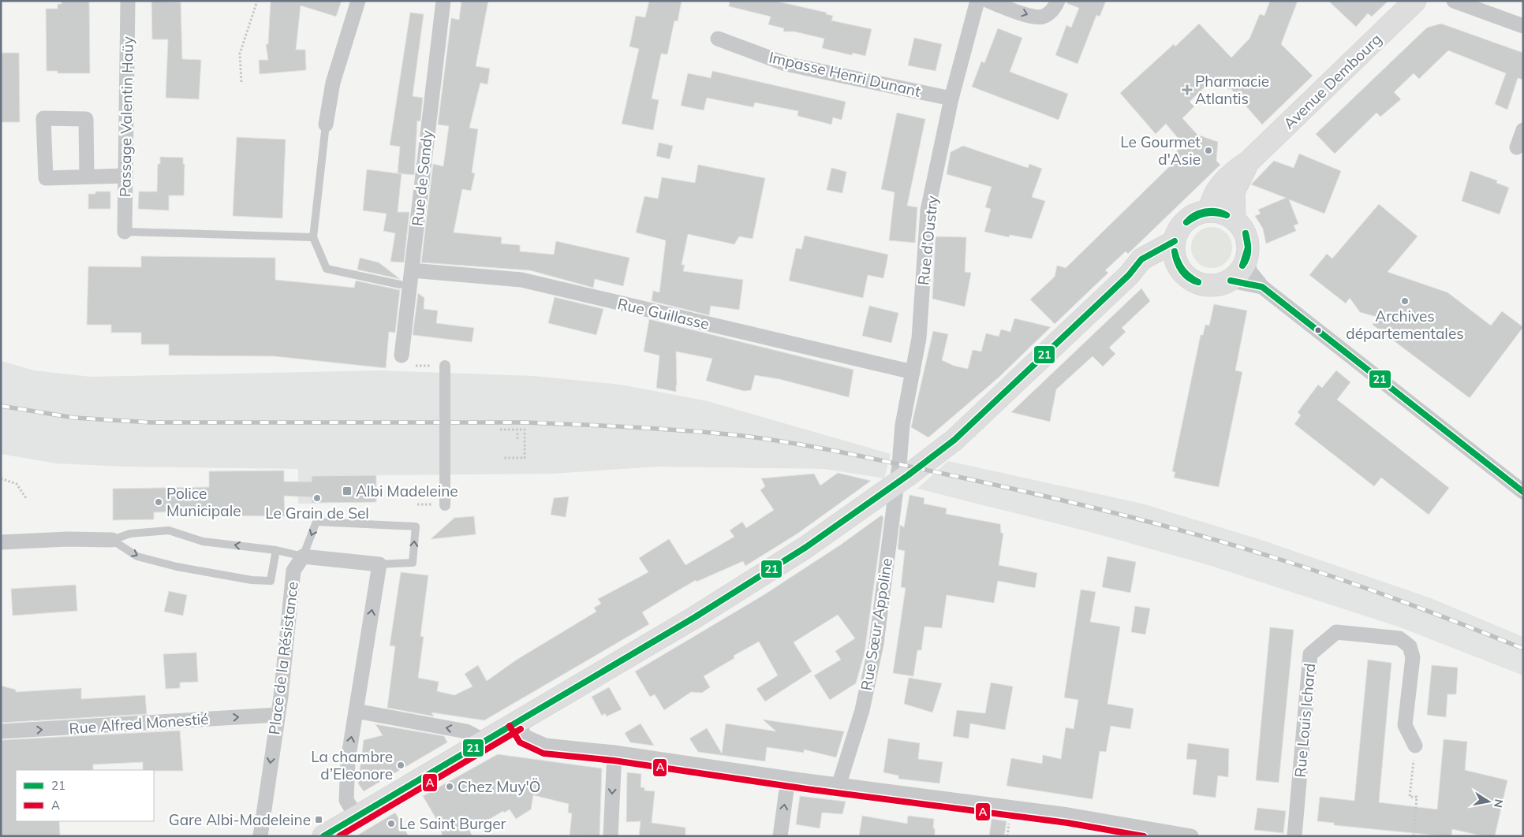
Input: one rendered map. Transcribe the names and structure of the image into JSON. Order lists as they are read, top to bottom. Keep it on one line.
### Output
{"streets":{"main road":["Avenue Dembourg"],"street":["Impasse Henri Dunant","Passage Valentin Haüy","Rue de Sandy","Rue d'Oustry","Rue Guillasse","Rue Sœur Appoline","Place de la Résistance","Rue Louis Ichard","Rue Alfred Monestié"]},"crossings":[["Impasse Henri Dunant","Rue d'Oustry"],["Rue de Sandy","Rue Guillasse"],["Rue d'Oustry","Rue Guillasse"],["Rue d'Oustry","Rue Sœur Appoline"],["Place de la Résistance","Rue Alfred Monestié"]],"one_way":["Rue Alfred Monestié"],"places":{"health":["Pharmacie Atlantis"],"other":["Le Gourmet d'Asie","Archives départementales","Le Grain de Sel","Police Municipale","La chambre d’Eleonore","Chez Muy'Ö","Le Saint Burger"],"transit":["Albi Madeleine","Gare Albi-Madeleine"]},"lines":["transit line 21","transit line A"],"legend":["21","A"],"north":"right"}
